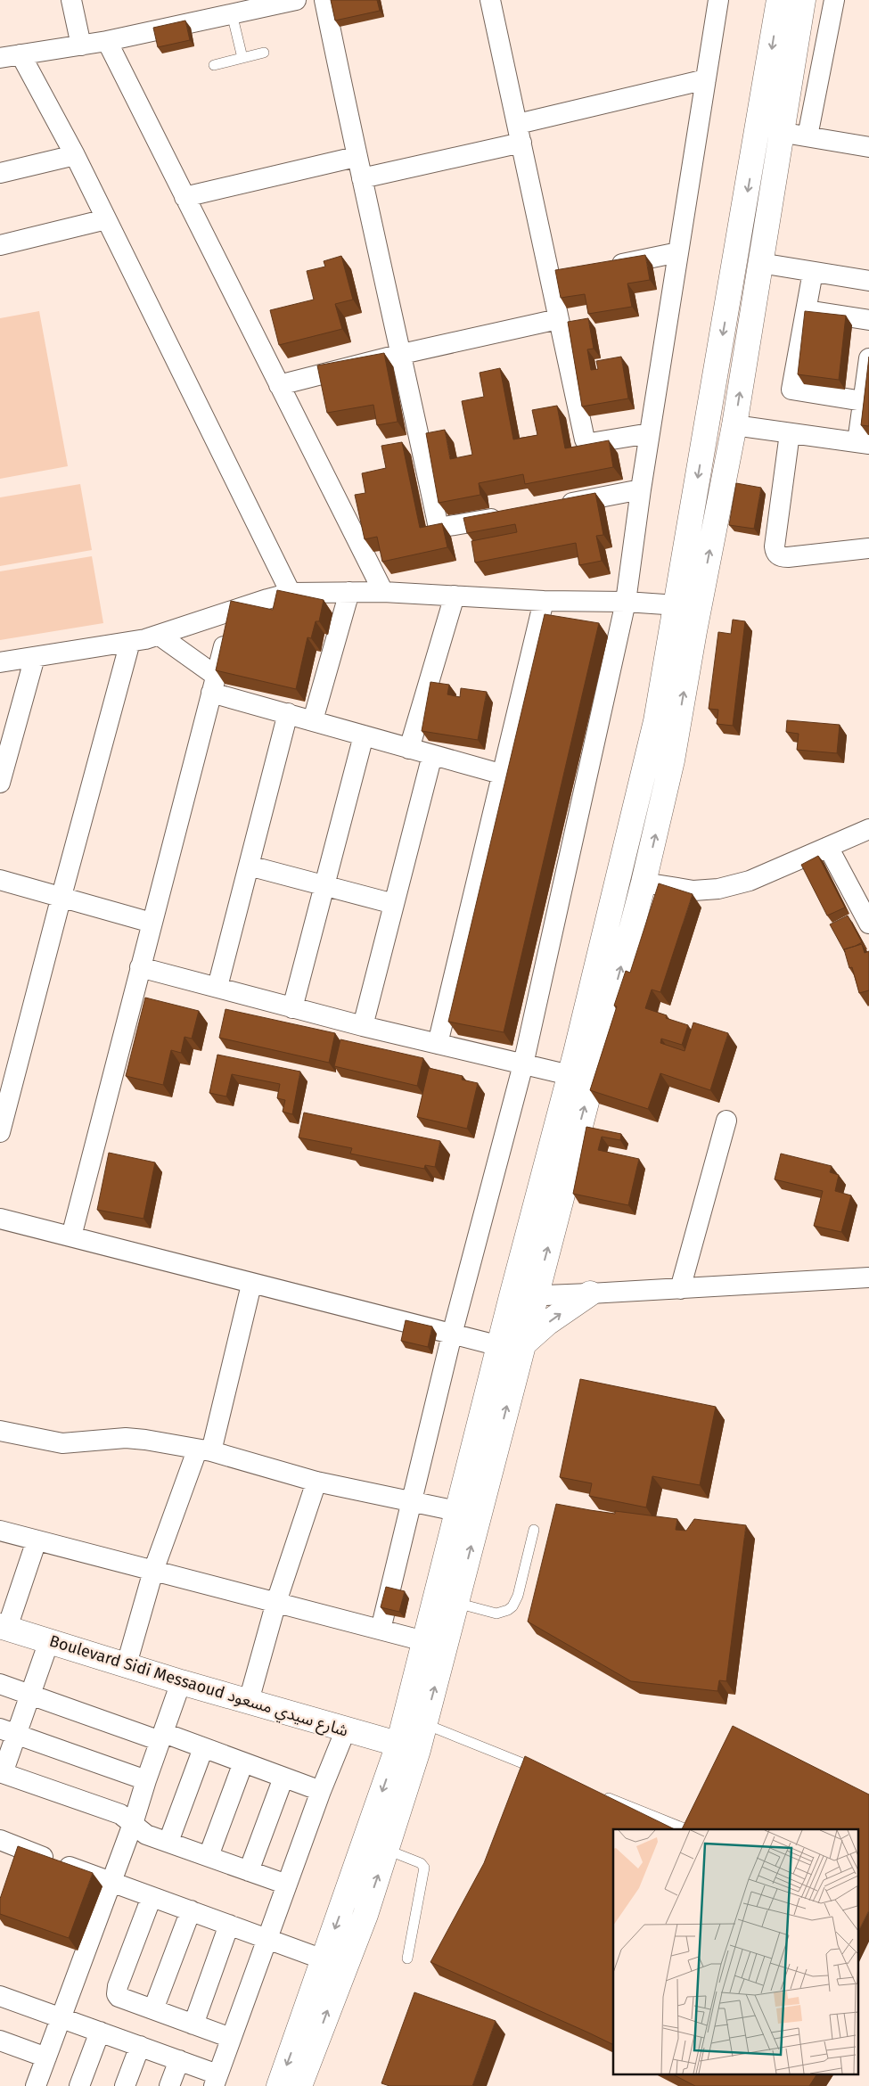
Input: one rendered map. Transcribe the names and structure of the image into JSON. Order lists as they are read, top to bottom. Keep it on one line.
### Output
{"streets":{"street":["Boulevard Sidi Messaoud شارع سيدي مسعود"]}}
